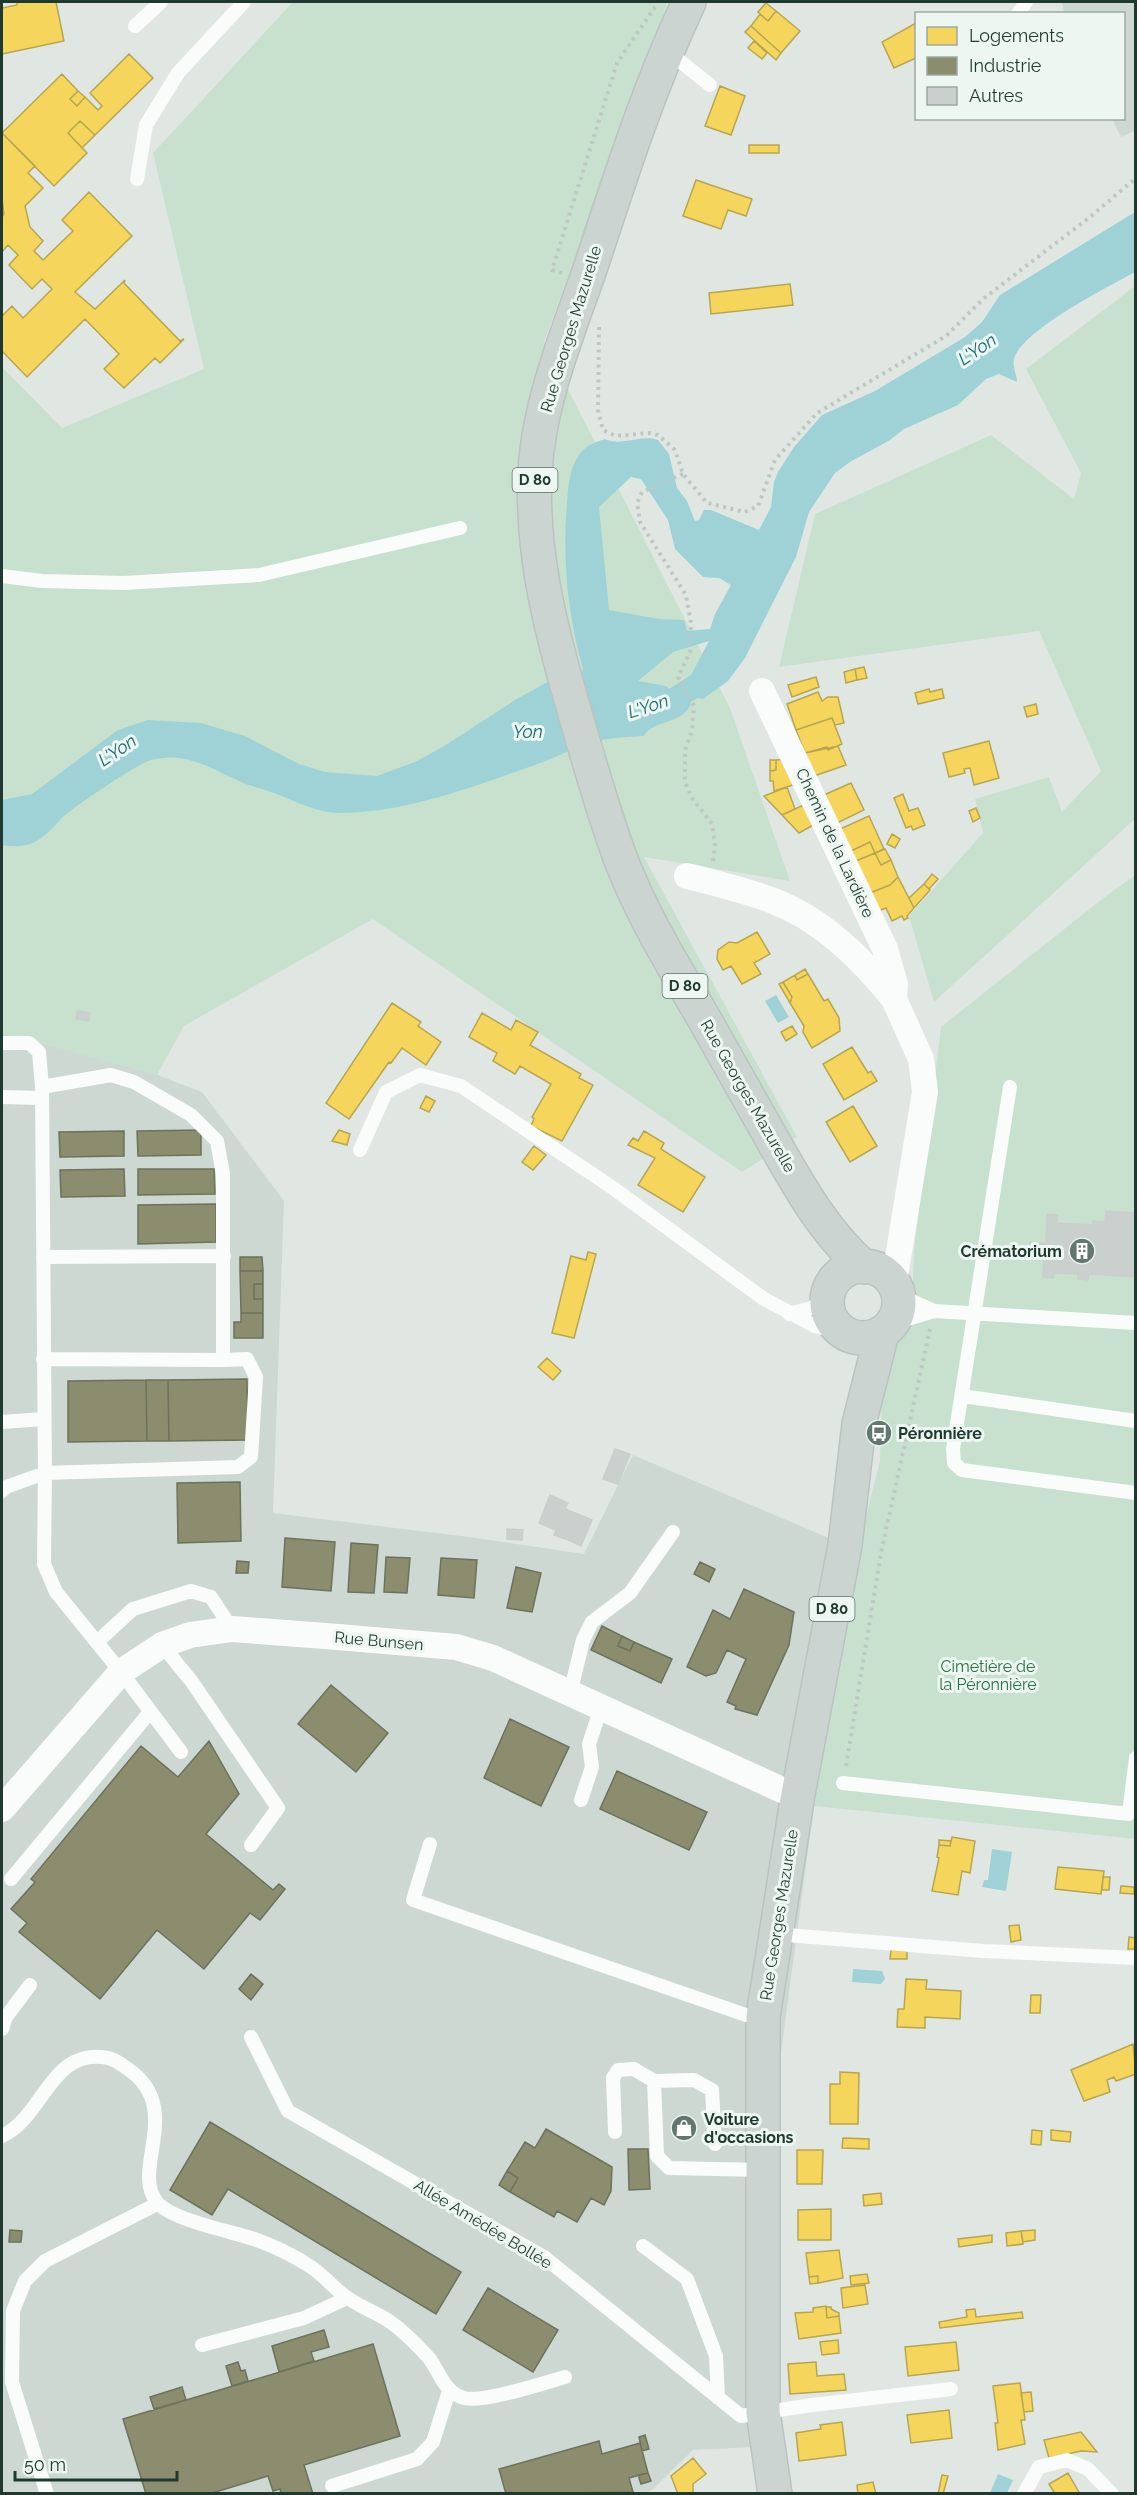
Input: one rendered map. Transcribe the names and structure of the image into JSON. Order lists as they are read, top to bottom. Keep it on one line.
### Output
{"streets":{"main road":["Rue Georges Mazurelle","D 80"],"street":["Chemin de la Lardière","Rue Bunsen"],"lane":["Allée Amédée Bollée"]},"crossings":[["Rue Georges Mazurelle","D 80"],["Rue Georges Mazurelle","Rue Bunsen"],["Rue Georges Mazurelle","Allée Amédée Bollée"],["D 80","Chemin de la Lardière"],["D 80","Allée Amédée Bollée"]],"water":["L'Yon","Yon"],"parks":["Cimetière de la Péronnière"],"places":{"building":["Crématorium"],"bus stop":["Péronnière"],"shop":["Voiture d'occasions"]},"legend":["Logements","Industrie","Autres"],"scale_bar":"50 m"}
